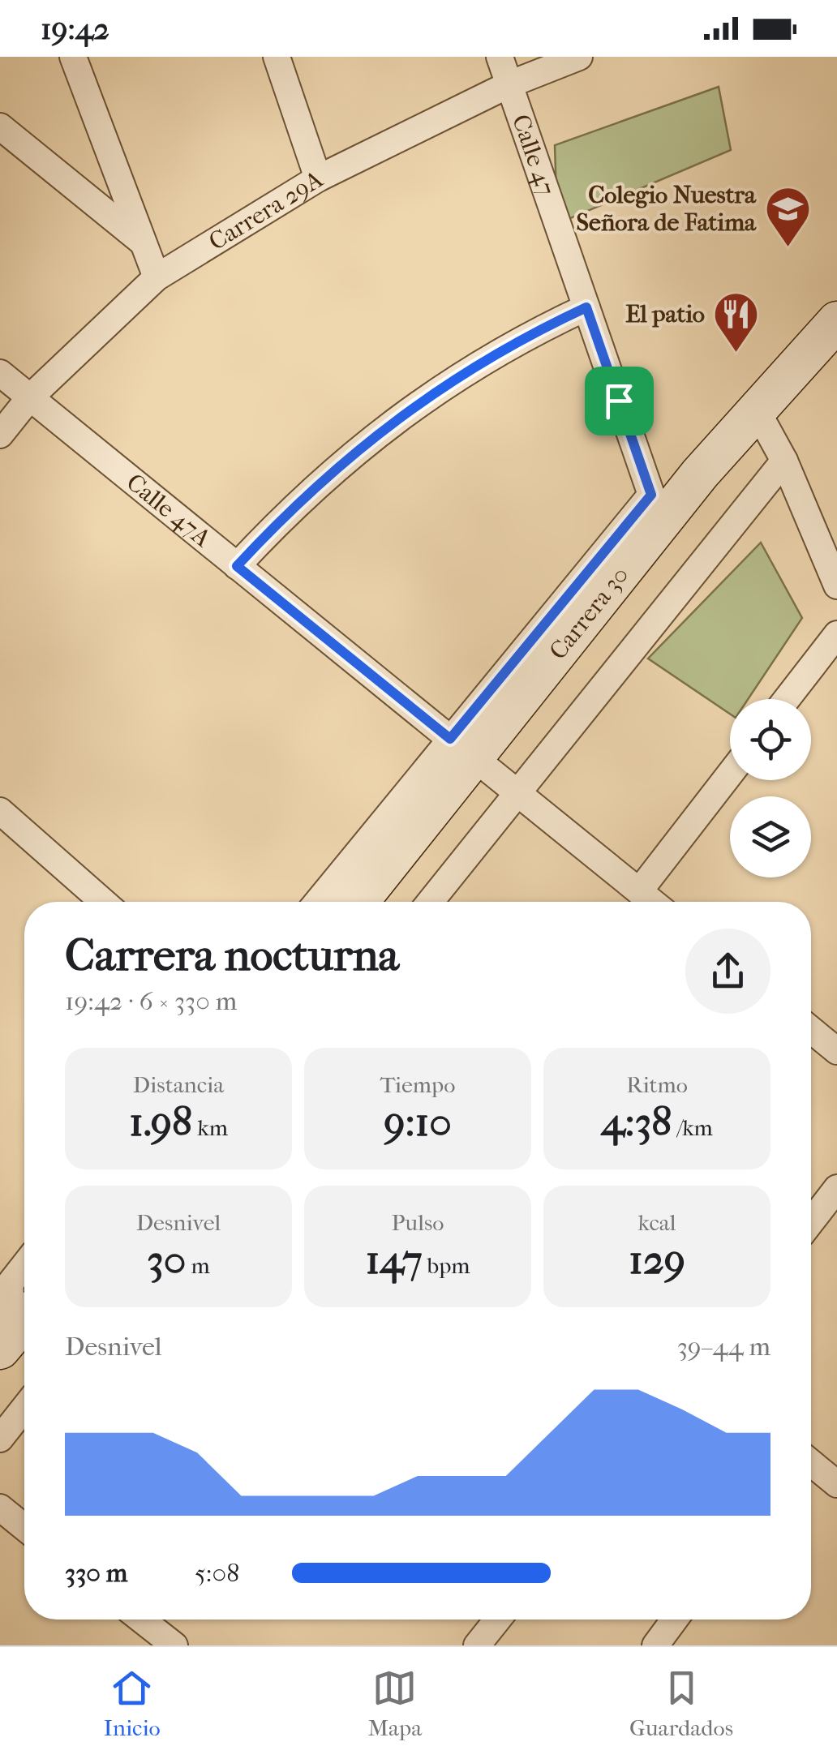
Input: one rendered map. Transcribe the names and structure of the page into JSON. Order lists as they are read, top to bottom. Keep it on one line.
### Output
{"streets":{"street":["Calle 47","Carrera 29A","Calle 47A","Carrera 30"]},"crossings":[["Calle 47","Carrera 29A"],["Calle 47","Carrera 30"],["Carrera 29A","Calle 47A"],["Calle 47A","Carrera 30"]],"places":{"school or university":["Colegio Nuestra Señora de Fatima"],"restaurant":["El patio"]},"page":{"status":"19:42","heading":["Carrera nocturna","19:42 · 6 × 330 m"],"stats":[["Distancia","1.98 km"],["Tiempo","9:10"],["Ritmo","4:38 /km"],["Desnivel","30 m"],["Pulso","147 bpm"],["kcal","129"]],"chart":["Desnivel","39–44 m"],"list":[{"name":"330 m","note":"5:08"}],"tabs":["Inicio","Mapa","Guardados"]}}
